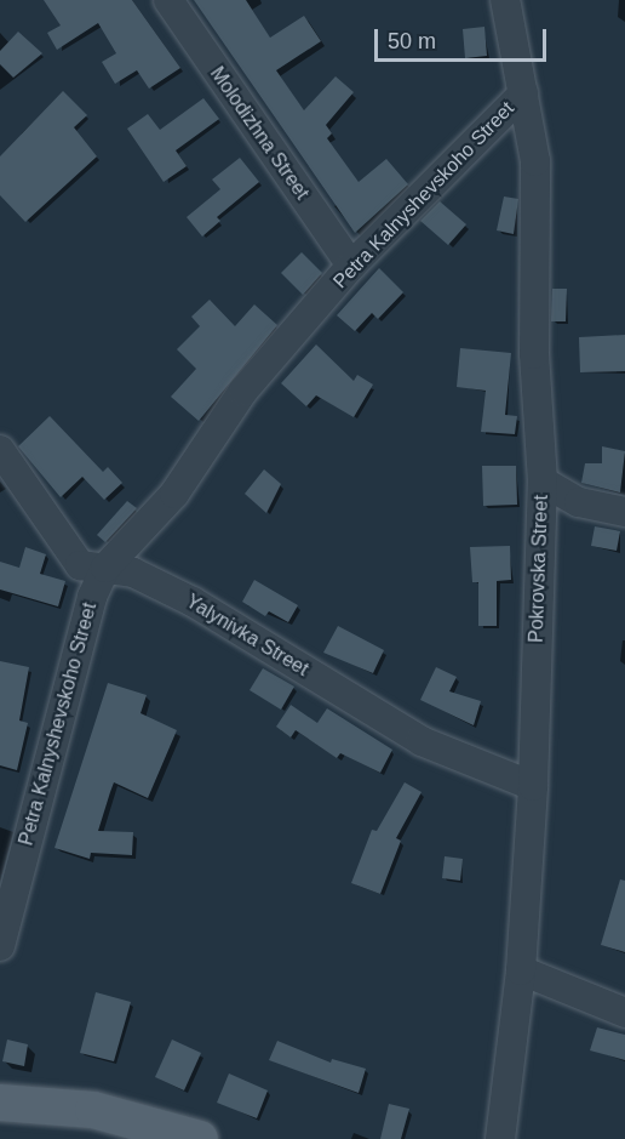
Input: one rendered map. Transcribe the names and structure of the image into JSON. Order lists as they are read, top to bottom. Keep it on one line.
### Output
{"streets":{"street":["Molodizhna Street","Petra Kalnyshevskoho Street","Pokrovska Street","Yalynivka Street"]},"crossings":[["Molodizhna Street","Petra Kalnyshevskoho Street"],["Petra Kalnyshevskoho Street","Pokrovska Street"],["Petra Kalnyshevskoho Street","Yalynivka Street"],["Pokrovska Street","Yalynivka Street"]],"scale_bar":"50 m"}
